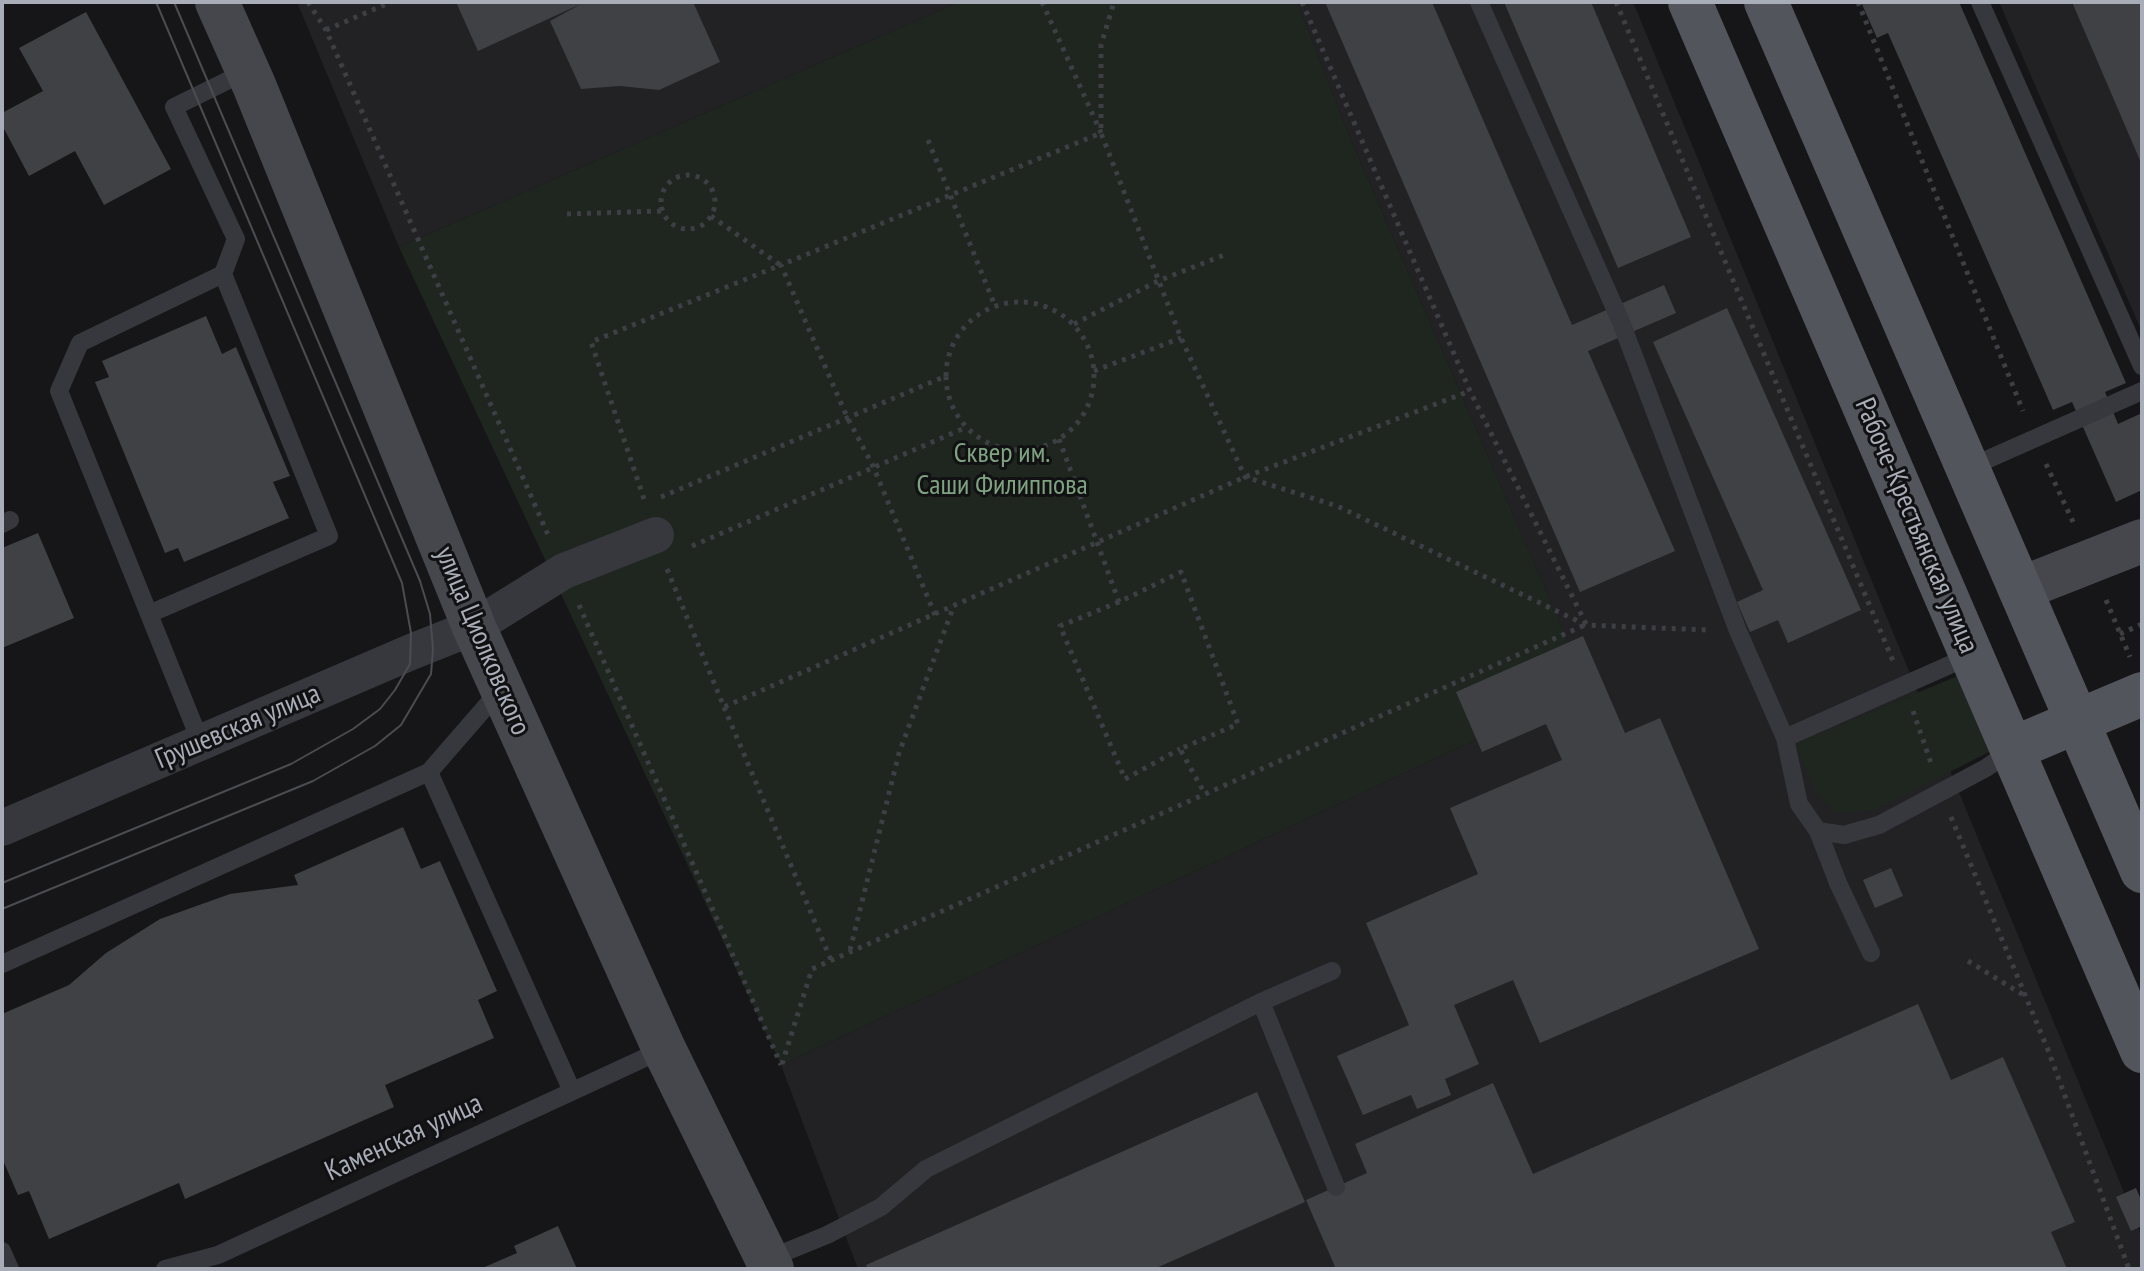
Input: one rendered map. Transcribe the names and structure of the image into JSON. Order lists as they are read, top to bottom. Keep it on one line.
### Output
{"streets":{"main road":["Рабоче-Крестьянская улица"],"street":["улица Циолковского","Грушевская улица"],"lane":["Каменская улица"]},"crossings":[["улица Циолковского","Грушевская улица"],["улица Циолковского","Каменская улица"]],"parks":["Сквер им. Саши Филиппова"]}
